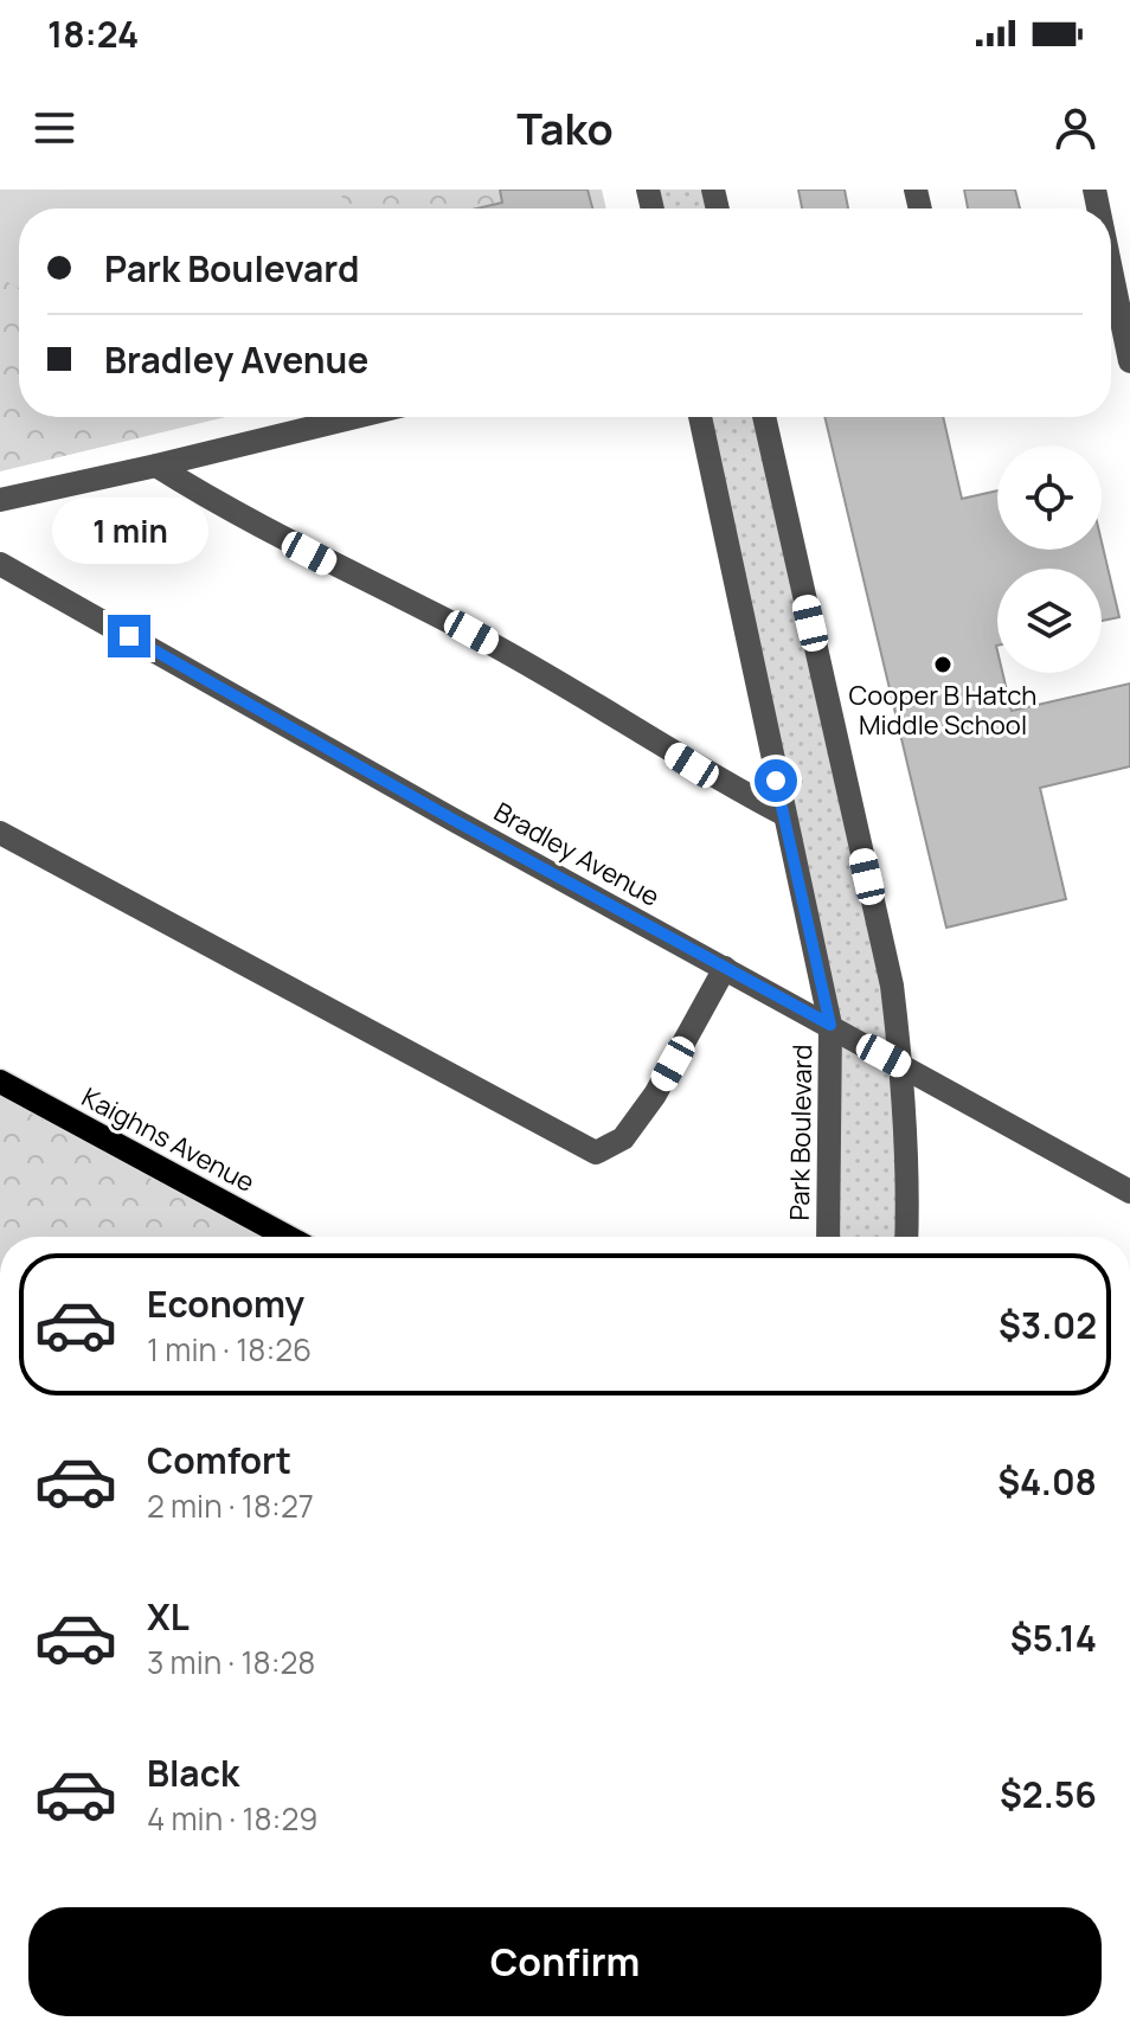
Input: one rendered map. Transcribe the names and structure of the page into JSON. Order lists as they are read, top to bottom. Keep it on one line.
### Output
{"streets":{"main road":["Kaighns Avenue"],"street":["Bradley Avenue","Park Boulevard"]},"crossings":[["Bradley Avenue","Park Boulevard"]],"places":["Cooper B Hatch Middle School"],"page":{"status":"18:24","header":"Tako","banner":["Park Boulevard","Bradley Avenue"],"bubble":"1 min","list":[{"name":"Economy","note":"1 min · 18:26","value":"$3.02"},{"name":"Comfort","note":"2 min · 18:27","value":"$4.08"},{"name":"XL","note":"3 min · 18:28","value":"$5.14"},{"name":"Black","note":"4 min · 18:29","value":"$2.56"}],"buttons":"Confirm"}}
